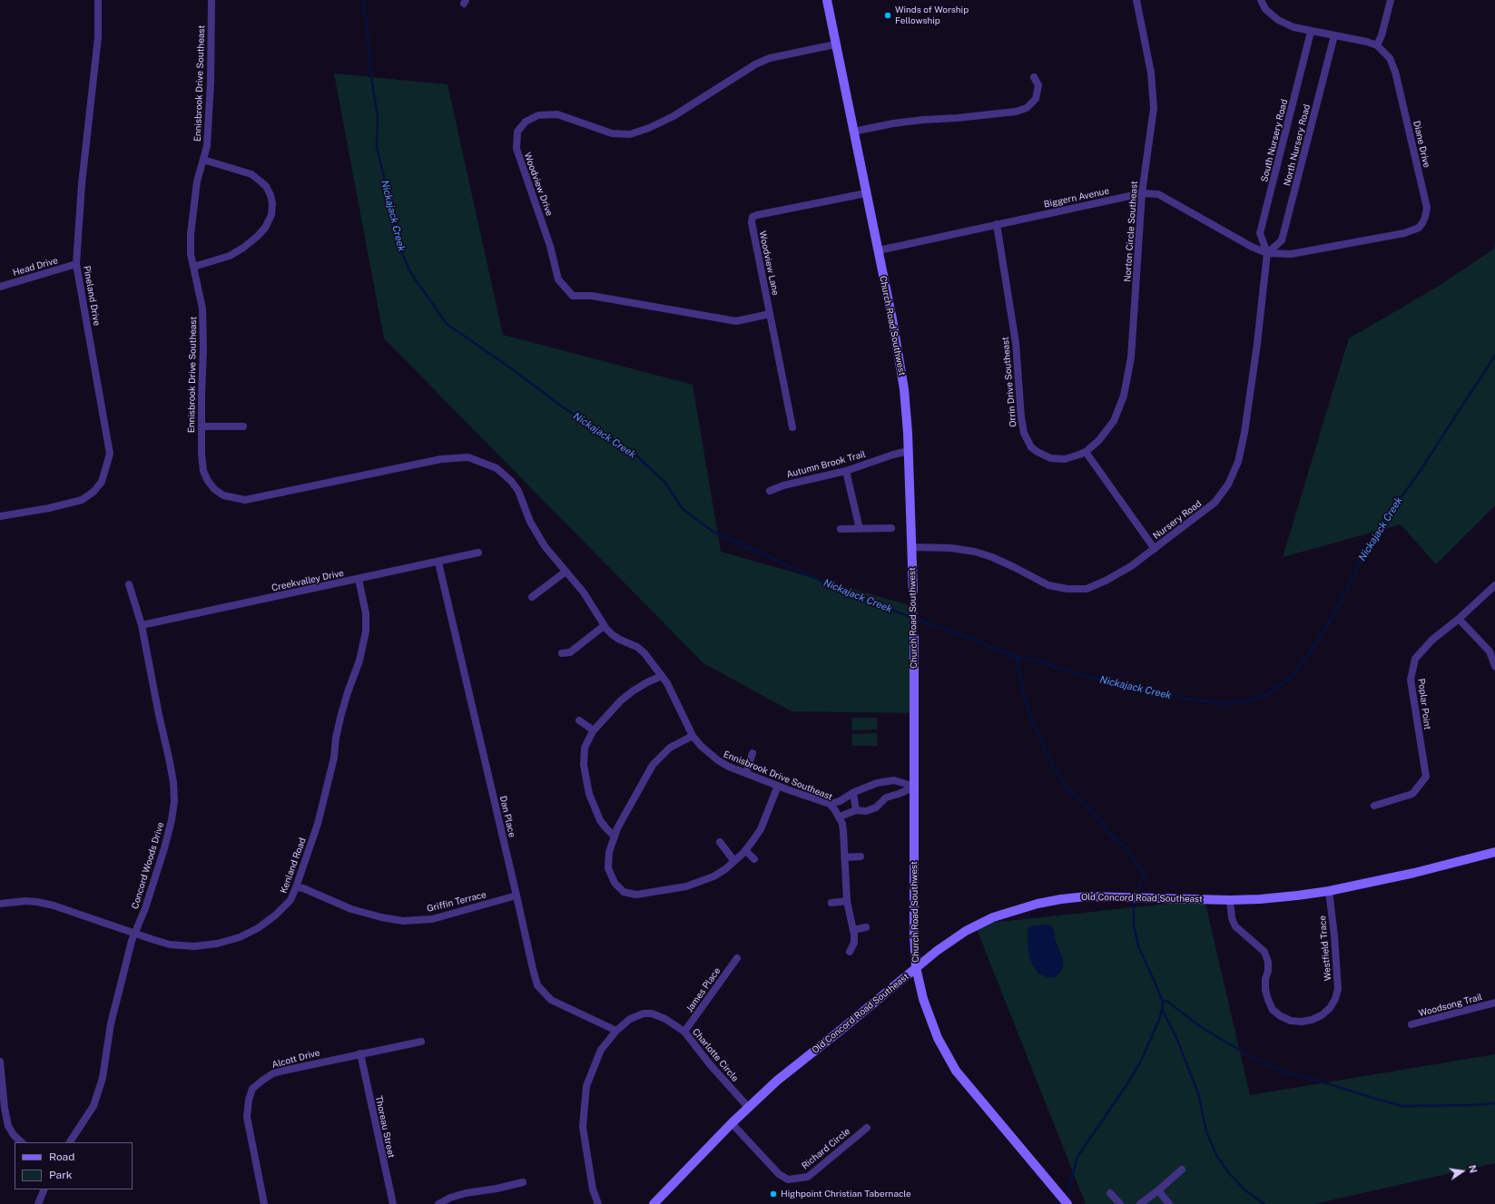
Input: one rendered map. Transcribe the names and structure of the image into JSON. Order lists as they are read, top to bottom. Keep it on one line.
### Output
{"streets":{"street":["Ennisbrook Drive Southeast","South Nursery Road","Diane Drive","North Nursery Road","Woodview Drive","Biggern Avenue","Norton Circle Southeast","Woodview Lane","Head Drive","Pineland Drive","Church Road Southwest","Orrin Drive Southeast","Autumn Brook Trail","Nursery Road","Creekvalley Drive","Poplar Point","Dan Place","Concord Woods Drive","Kenland Road","Old Concord Road Southeast","Griffin Terrace","Westfield Trace","James Place","Woodsong Trail","Charlotte Circle","Alcott Drive","Thoreau Street","Richard Circle"]},"crossings":[["South Nursery Road","Diane Drive"],["South Nursery Road","North Nursery Road"],["South Nursery Road","Biggern Avenue"],["South Nursery Road","Nursery Road"],["Diane Drive","North Nursery Road"],["Diane Drive","Biggern Avenue"],["Diane Drive","Nursery Road"],["North Nursery Road","Biggern Avenue"],["North Nursery Road","Nursery Road"],["Woodview Drive","Woodview Lane"],["Woodview Drive","Church Road Southwest"],["Biggern Avenue","Norton Circle Southeast"],["Biggern Avenue","Church Road Southwest"],["Biggern Avenue","Orrin Drive Southeast"],["Biggern Avenue","Nursery Road"],["Norton Circle Southeast","Orrin Drive Southeast"],["Woodview Lane","Church Road Southwest"],["Head Drive","Pineland Drive"],["Church Road Southwest","Autumn Brook Trail"],["Church Road Southwest","Nursery Road"],["Church Road Southwest","Old Concord Road Southeast"],["Creekvalley Drive","Dan Place"],["Creekvalley Drive","Concord Woods Drive"],["Creekvalley Drive","Kenland Road"],["Dan Place","Griffin Terrace"],["Dan Place","Charlotte Circle"],["Concord Woods Drive","Kenland Road"],["Kenland Road","Griffin Terrace"],["Old Concord Road Southeast","Westfield Trace"],["Old Concord Road Southeast","Charlotte Circle"],["Old Concord Road Southeast","Richard Circle"],["James Place","Charlotte Circle"],["Alcott Drive","Thoreau Street"]],"water":["Nickajack Creek"],"places":["Winds of Worship Fellowship","Highpoint Christian Tabernacle"],"legend":["Road","Park"],"north":"right"}
